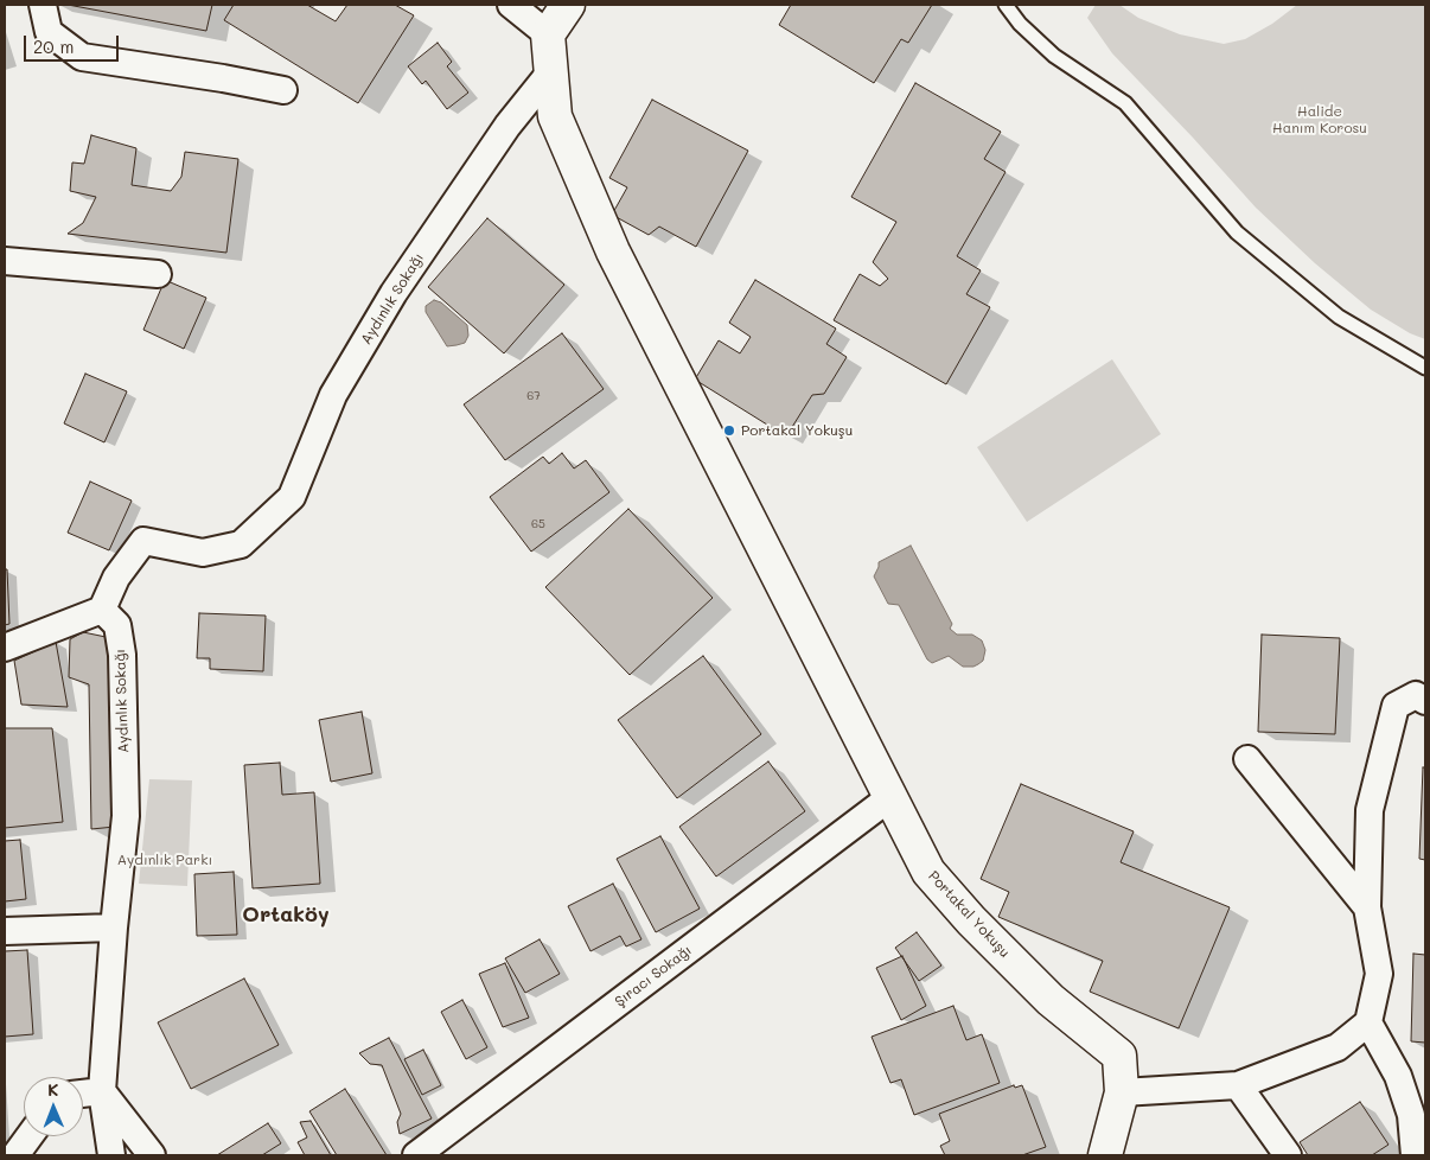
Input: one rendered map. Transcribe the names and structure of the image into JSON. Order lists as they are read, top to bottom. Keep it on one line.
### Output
{"streets":{"main road":["Portakal Yokuşu"],"street":["Aydınlık Sokağı","Şıracı Sokağı"]},"crossings":[["Aydınlık Sokağı","Portakal Yokuşu"],["Portakal Yokuşu","Şıracı Sokağı"]],"districts":["Ortaköy"],"parks":["Halide Hanım Korosu","Aydınlık Parkı"],"places":["Portakal Yokuşu"],"house_numbers":["67","65"],"scale_bar":"20 m","north":"top"}
